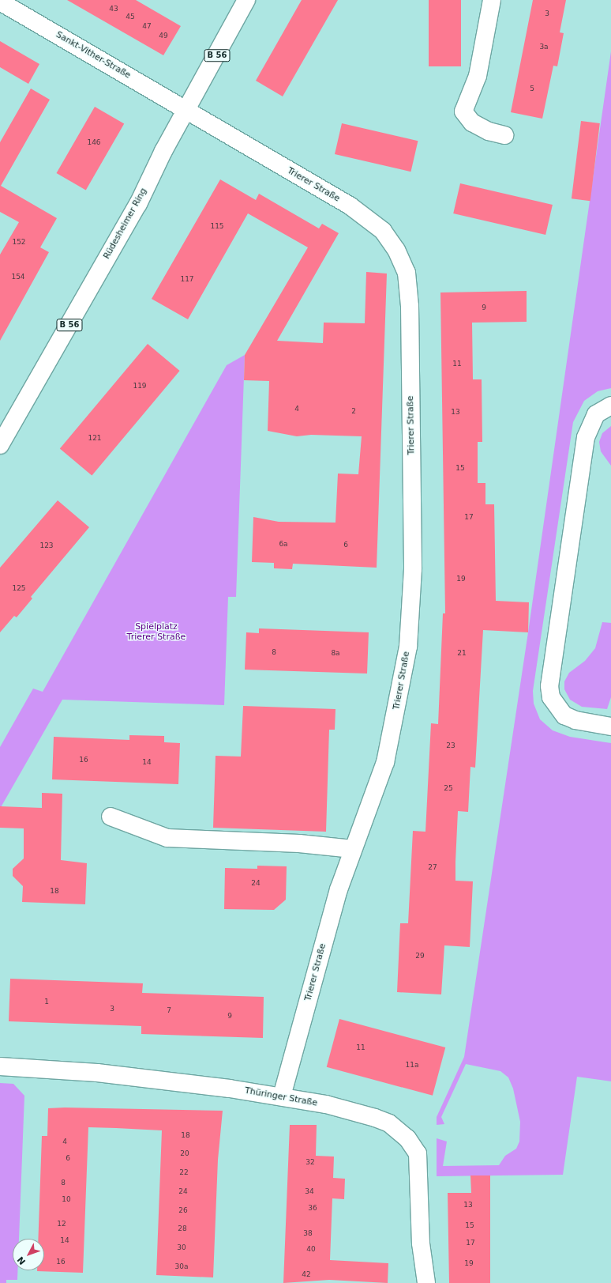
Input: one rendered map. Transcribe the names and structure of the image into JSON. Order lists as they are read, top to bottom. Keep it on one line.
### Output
{"streets":{"street":["Sankt-Vither-Straße","B 56","Trierer Straße","Rüdesheimer Ring","Thüringer Straße"]},"crossings":[["Sankt-Vither-Straße","Trierer Straße"],["Sankt-Vither-Straße","Rüdesheimer Ring"],["Trierer Straße","Rüdesheimer Ring"],["Trierer Straße","Thüringer Straße"]],"parks":["Spielplatz Trierer Straße"],"house_numbers":["43","3","45","47","49","3a","5","146","115","152","154","117","9","11","119","4","2","13","121","15","17","6a","6","123","19","125","8","8a","21","23","16","14","25","27","24","18","29","1","3","7","9","11","11a","18","4","20","6","32","22","8","24","34","10","13","36","26","12","15","28","38","14","17","30","40","16","19","30a","42"],"north":"bottom left"}
